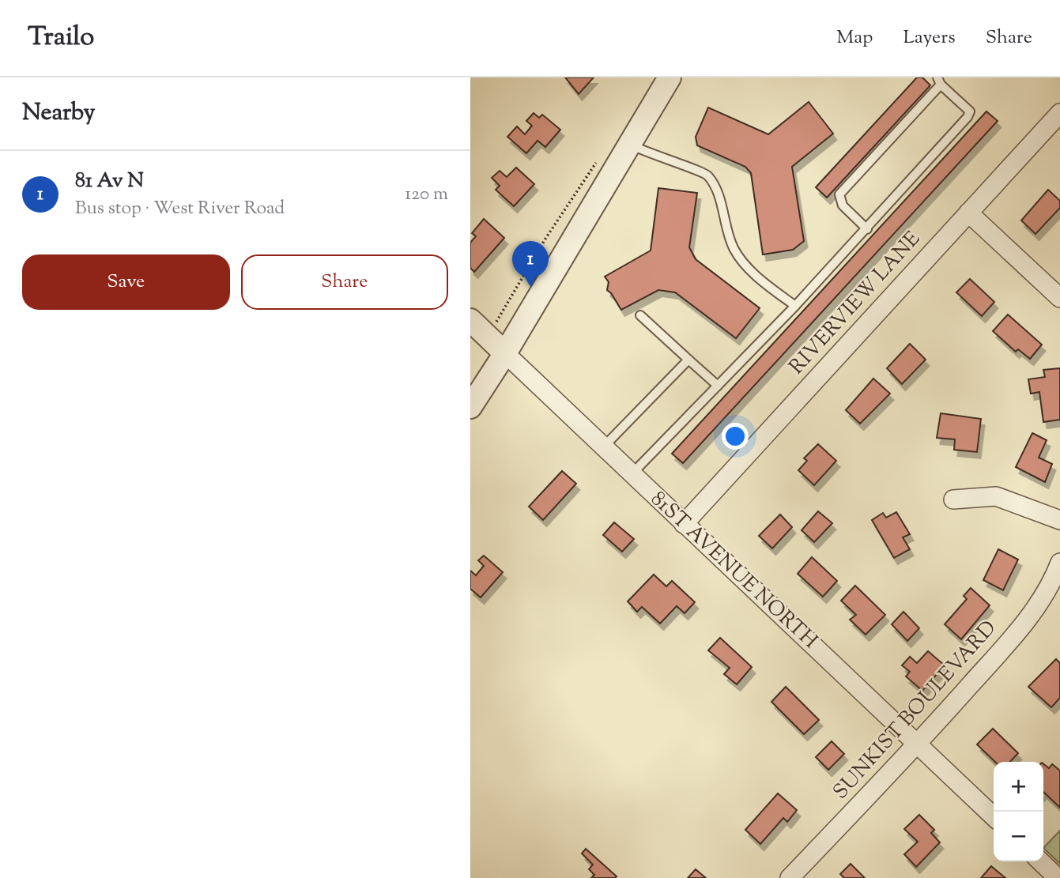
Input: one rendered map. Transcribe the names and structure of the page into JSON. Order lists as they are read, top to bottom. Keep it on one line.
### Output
{"streets":{"street":["RIVERVIEW LANE","81ST AVENUE NORTH","SUNKIST BOULEVARD"]},"crossings":[["RIVERVIEW LANE","81ST AVENUE NORTH"],["81ST AVENUE NORTH","SUNKIST BOULEVARD"]],"page":{"header":"Trailo","nav":["Map","Layers","Share"],"heading":"Nearby","list":[{"mark":"1","name":"81 Av N","note":"Bus stop · West River Road","value":"120 m"}],"buttons":["Save","Share"],"pins":"1","map_buttons":["+","−"]}}
